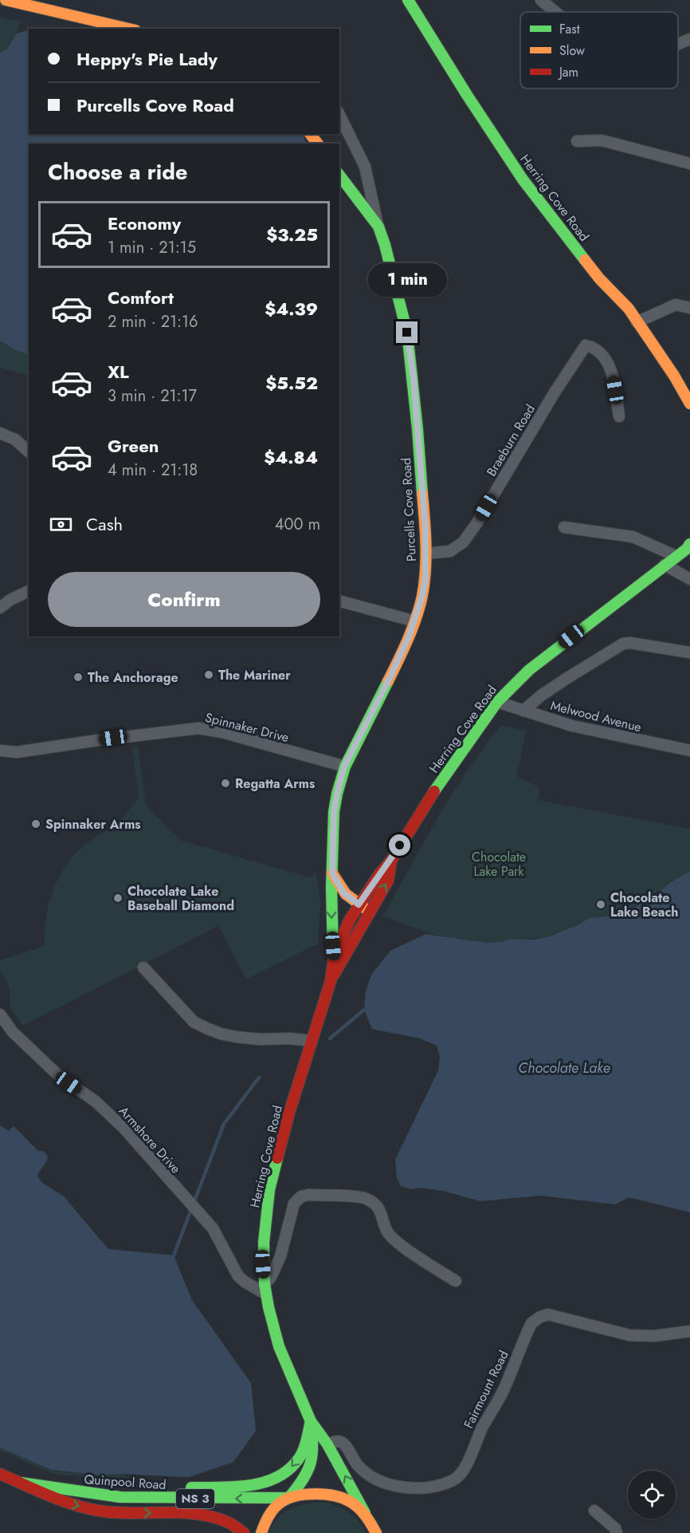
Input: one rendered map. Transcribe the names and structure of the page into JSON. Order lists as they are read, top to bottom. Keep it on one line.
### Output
{"streets":{"main road":["Herring Cove Road","Purcells Cove Road","Quinpool Road","NS 3"],"street":["Braeburn Road","Melwood Avenue","Spinnaker Drive","Armshore Drive","Fairmount Road"]},"crossings":[["Herring Cove Road","Purcells Cove Road"],["Herring Cove Road","Melwood Avenue"],["Herring Cove Road","Armshore Drive"],["Herring Cove Road","Fairmount Road"],["Herring Cove Road","Quinpool Road"],["Braeburn Road","Purcells Cove Road"],["Purcells Cove Road","Spinnaker Drive"]],"water":["Chocolate Lake"],"parks":["Chocolate Lake Park"],"places":["The Mariner","The Anchorage","Regatta Arms","Spinnaker Arms","Chocolate Lake Baseball Diamond","Chocolate Lake Beach"],"legend":["Fast","Slow","Jam"],"page":{"banner":["Heppy's Pie Lady","Purcells Cove Road"],"heading":"Choose a ride","list":[{"name":"Economy","note":"1 min · 21:15","value":"$3.25"},{"name":"Comfort","note":"2 min · 21:16","value":"$4.39"},{"name":"XL","note":"3 min · 21:17","value":"$5.52"},{"name":"Green","note":"4 min · 21:18","value":"$4.84"}],"bubble":"1 min","pay":["Cash","400 m"],"buttons":"Confirm"}}
